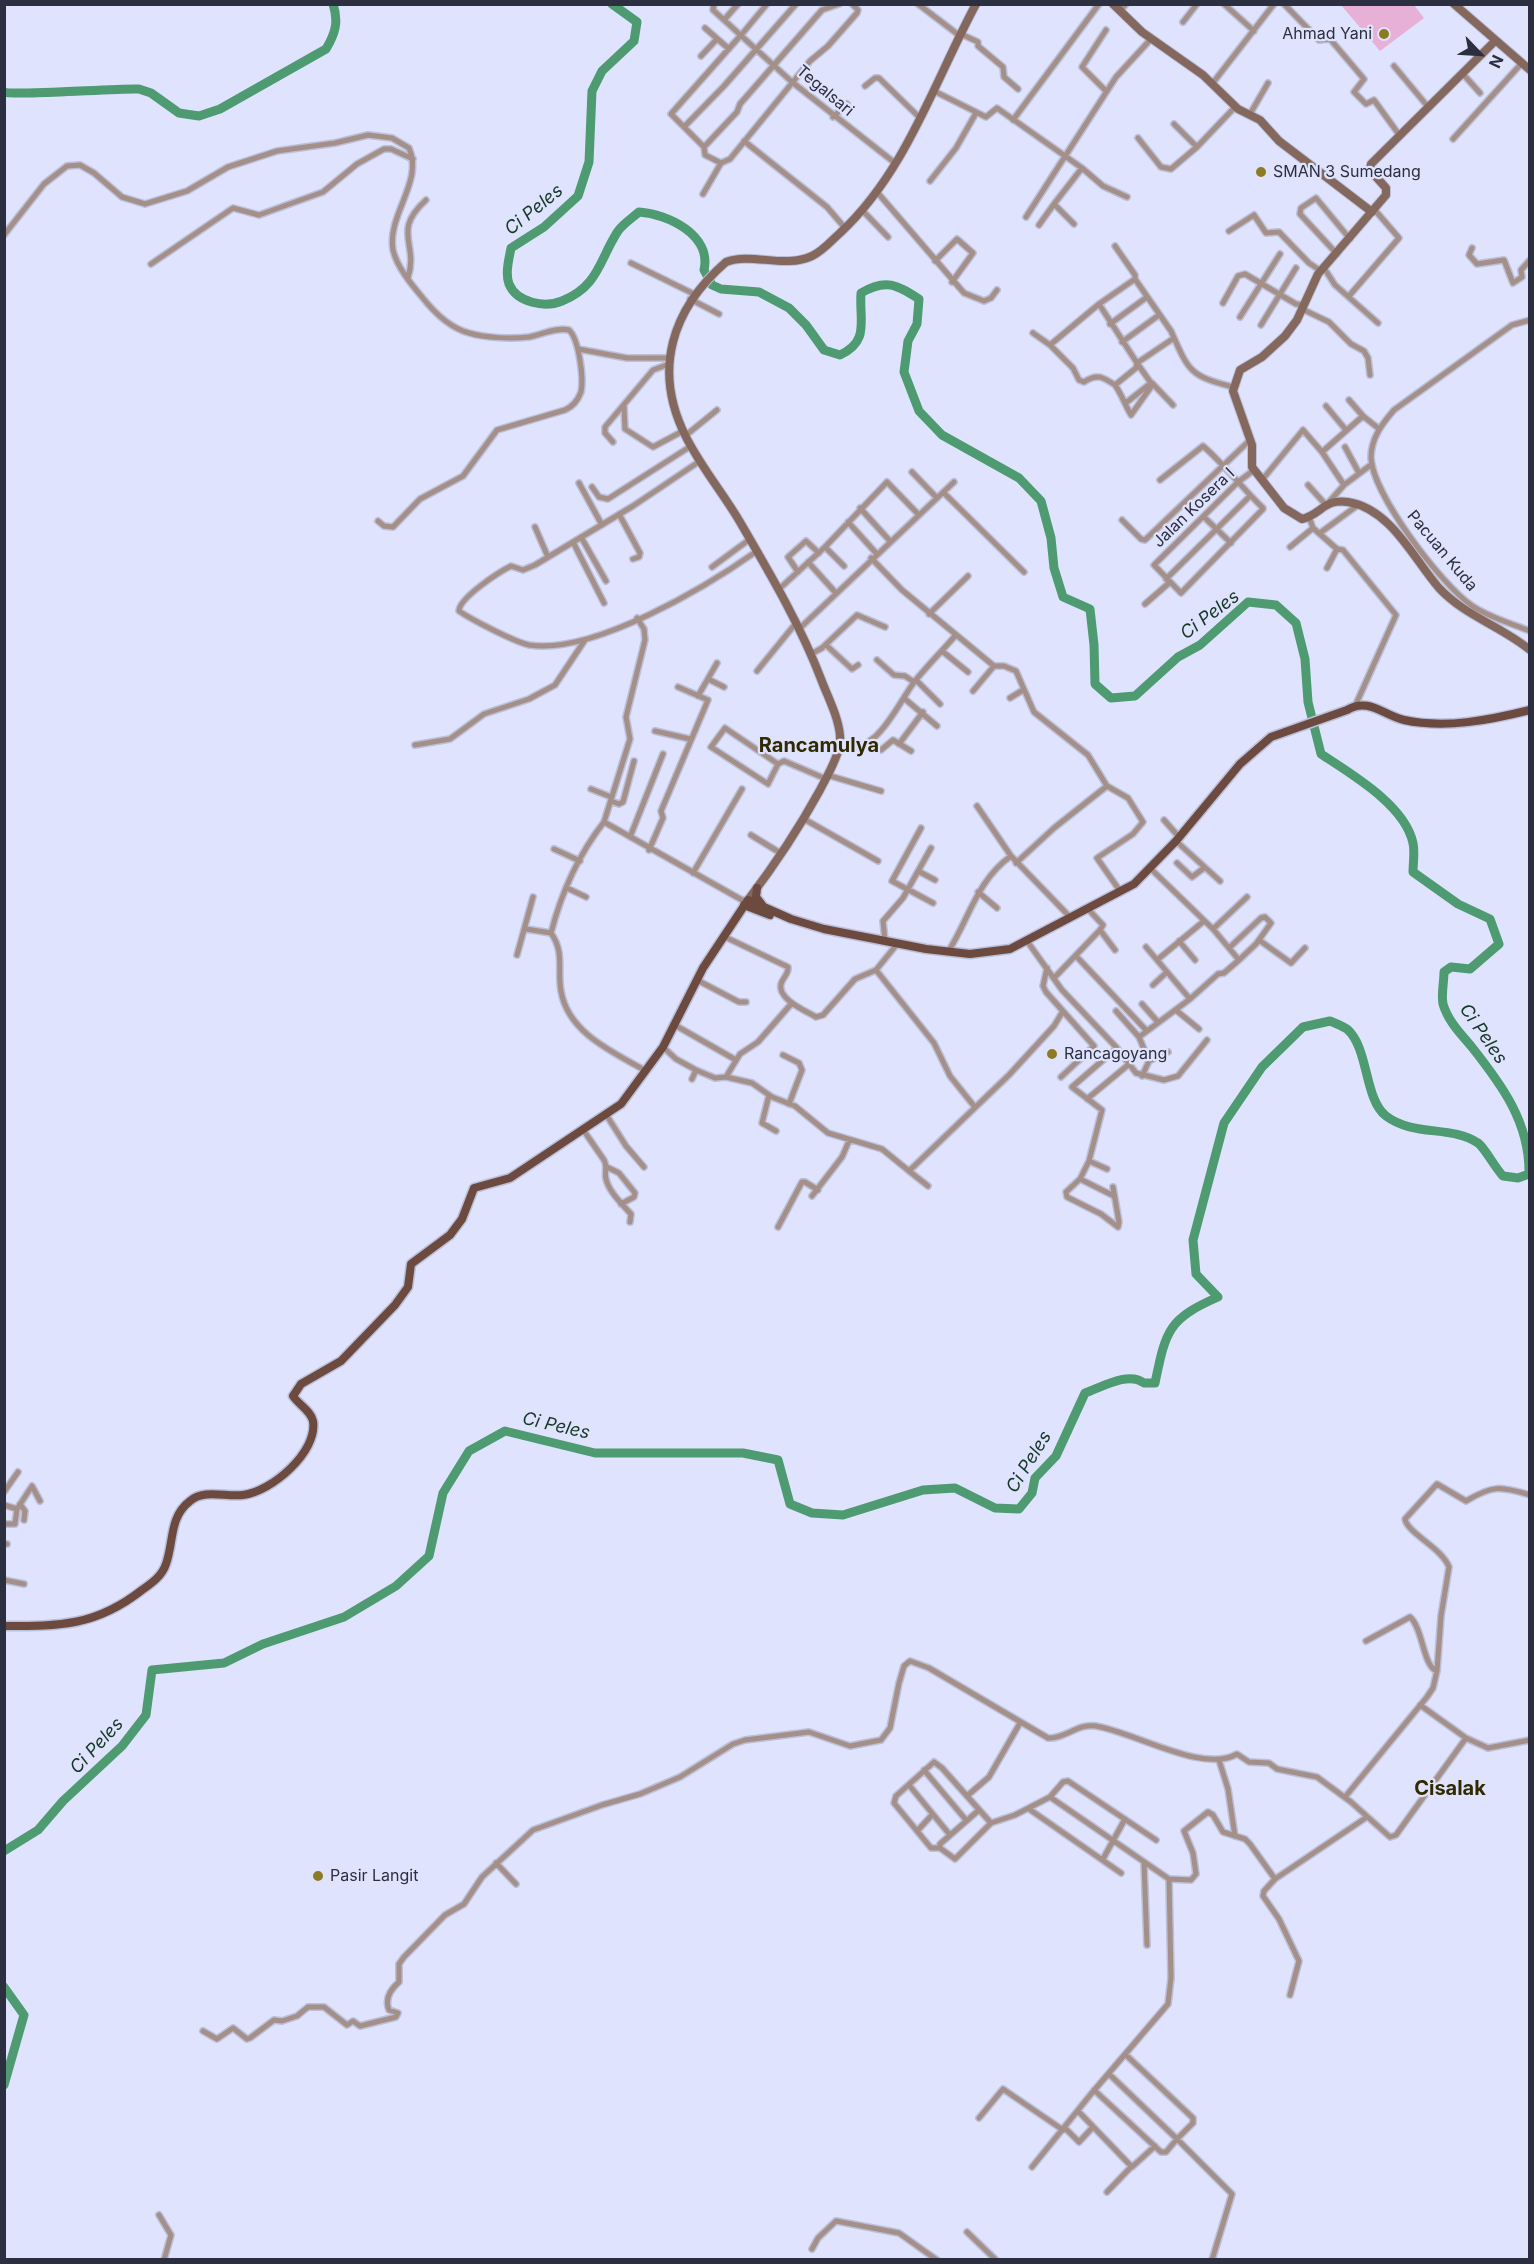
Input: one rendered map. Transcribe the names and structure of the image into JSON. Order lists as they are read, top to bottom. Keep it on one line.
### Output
{"streets":{"street":["Tegalsari","Jalan Kosera I","Pacuan Kuda"]},"districts":["Rancamulya","Cisalak"],"water":["Ci Peles"],"places":["Ahmad Yani","SMAN 3 Sumedang","Rancagoyang","Pasir Langit"],"north":"bottom right"}
